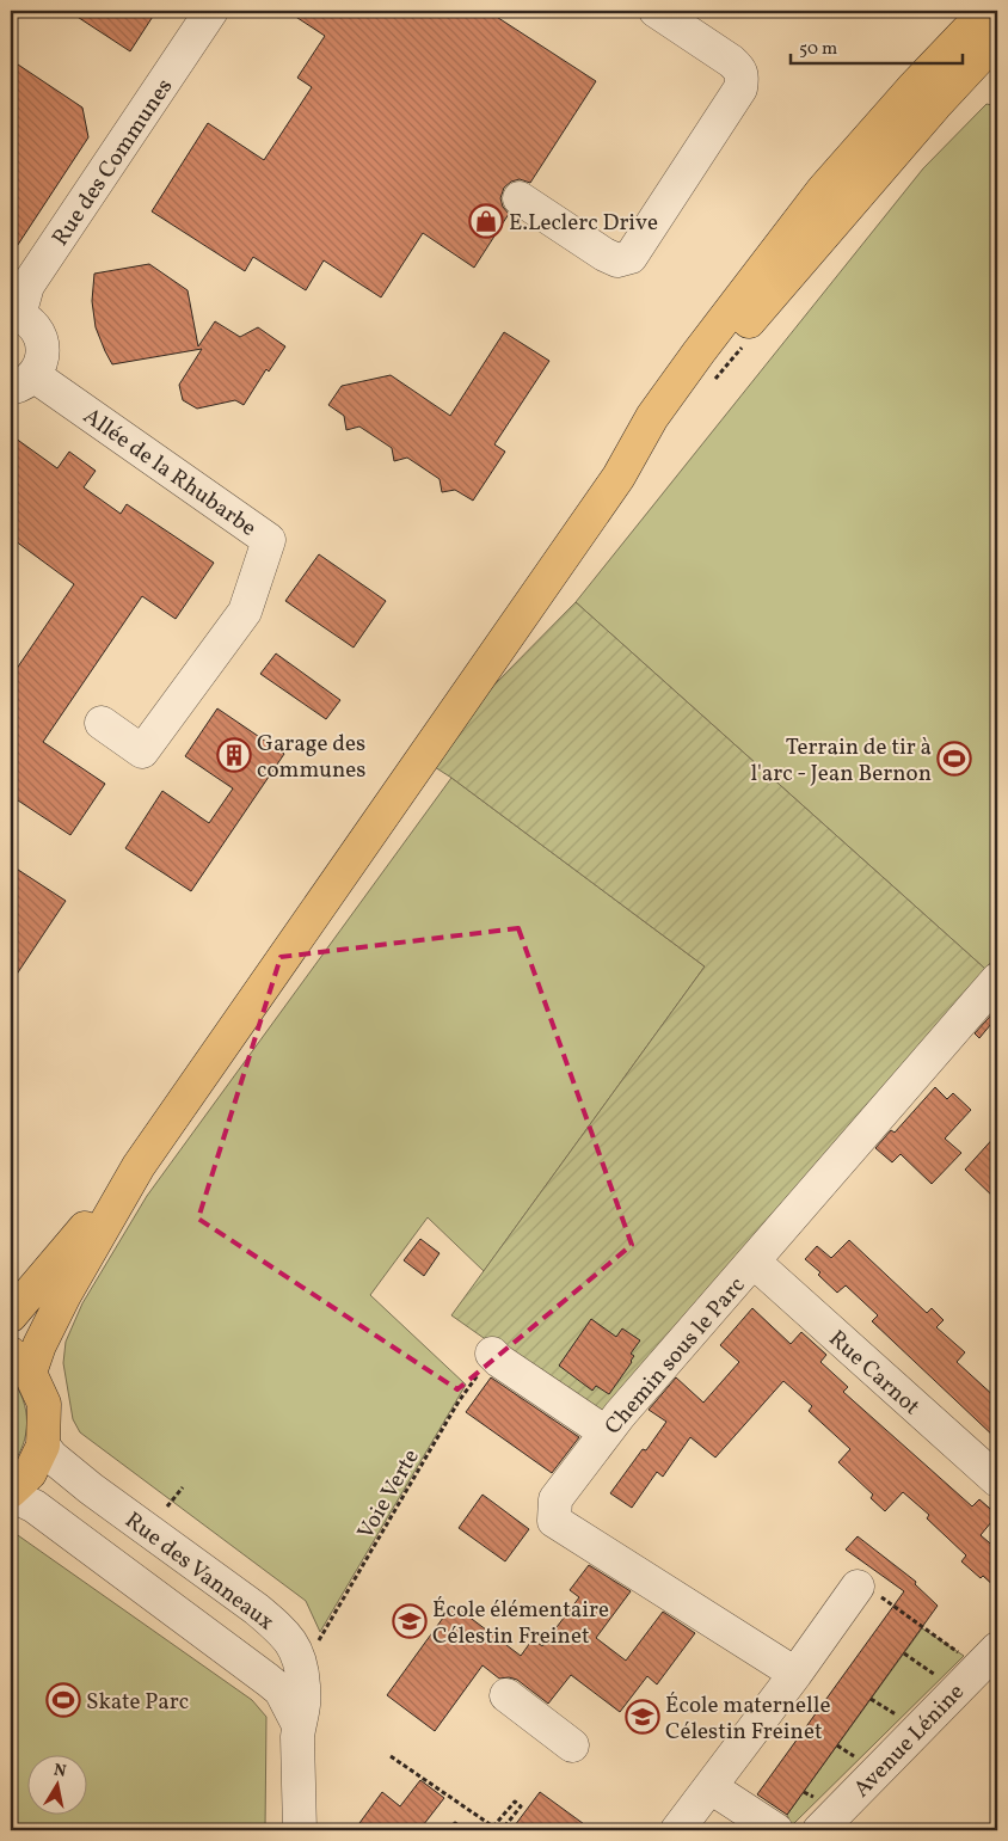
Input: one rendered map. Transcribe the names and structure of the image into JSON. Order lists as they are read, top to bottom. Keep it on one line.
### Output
{"streets":{"street":["Rue des Communes","Allée de la Rhubarbe","Chemin sous le Parc","Rue Carnot","Rue des Vanneaux","Avenue Lénine"],"path":["Voie Verte"]},"crossings":[["Chemin sous le Parc","Rue Carnot"]],"places":{"shop":["E.Leclerc Drive"],"building":["Garage des communes"],"sports":["Terrain de tir à l'arc - Jean Bernon","Skate Parc"],"school or university":["École élémentaire Célestin Freinet","École maternelle Célestin Freinet"]},"scale_bar":"50 m","north":"top"}
